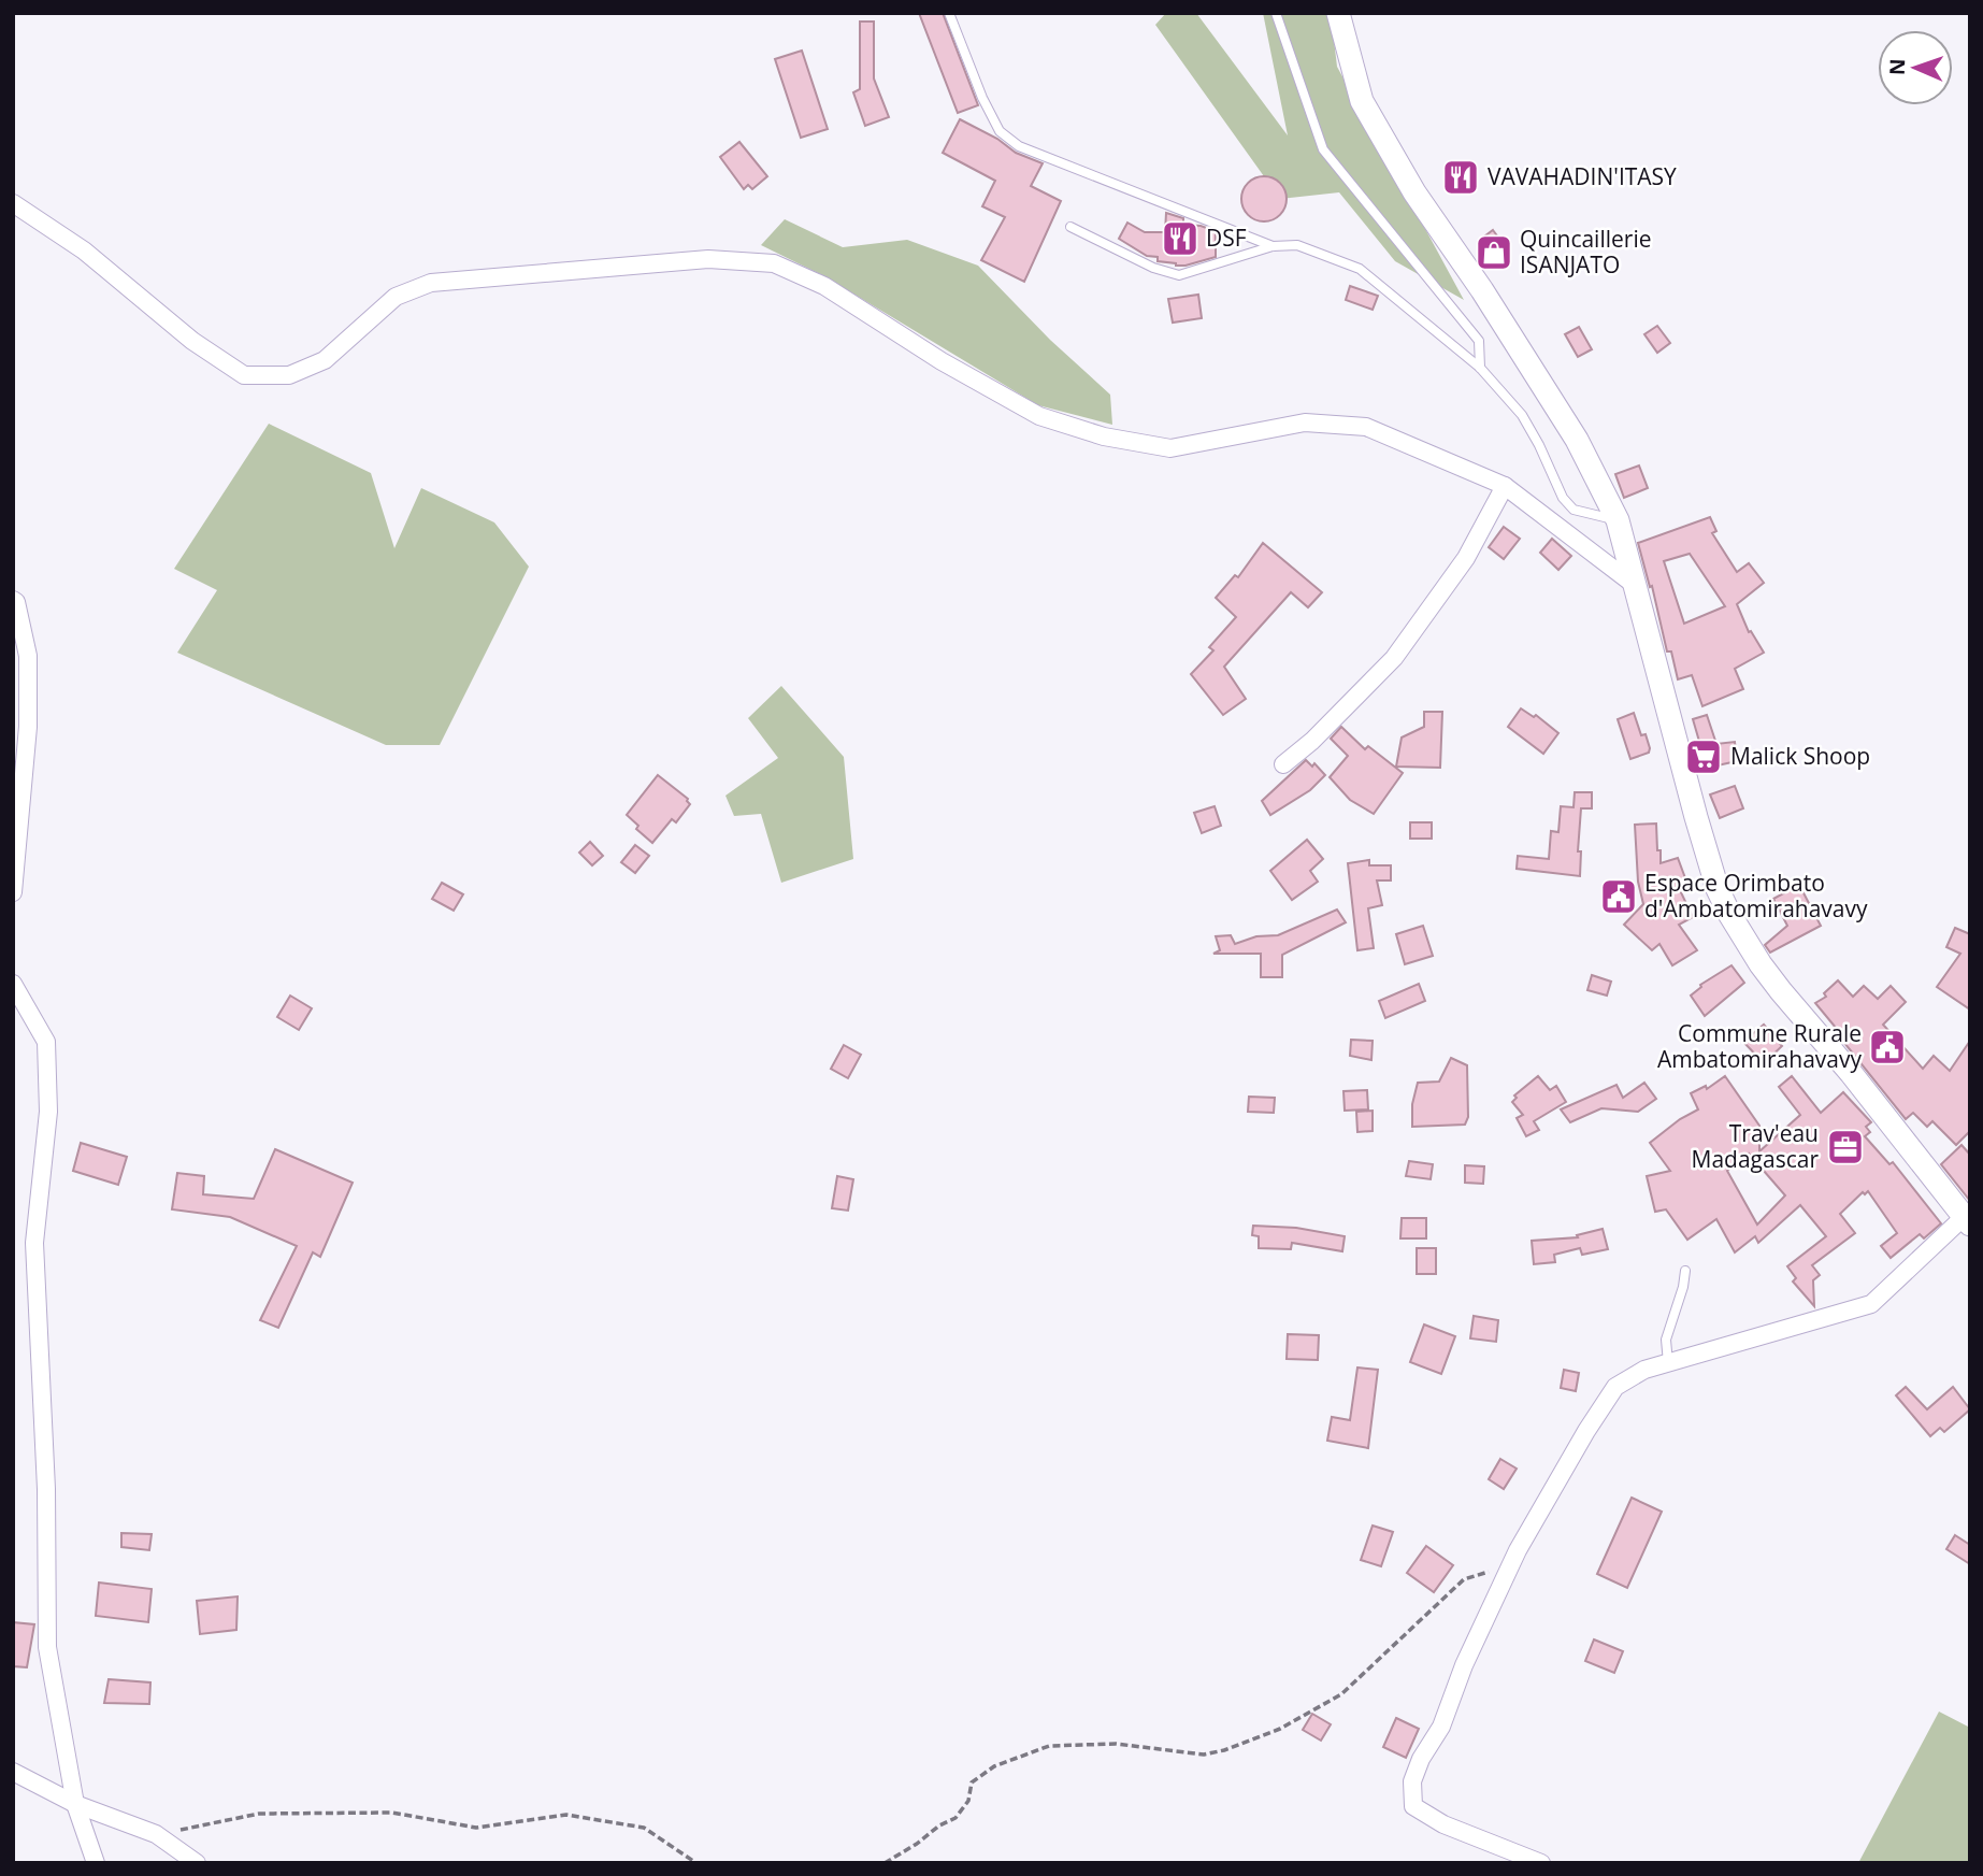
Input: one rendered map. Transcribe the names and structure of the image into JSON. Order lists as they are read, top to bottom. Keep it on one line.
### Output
{"places":{"restaurant":["VAVAHADIN'ITASY","DSF"],"shop":["Quincaillerie ISANJATO"],"supermarket":["Malick Shoop"],"public building":["Espace Orimbato d'Ambatomirahavavy","Commune Rurale Ambatomirahavavy"],"office":["Trav'eau Madagascar"]},"north":"left"}
